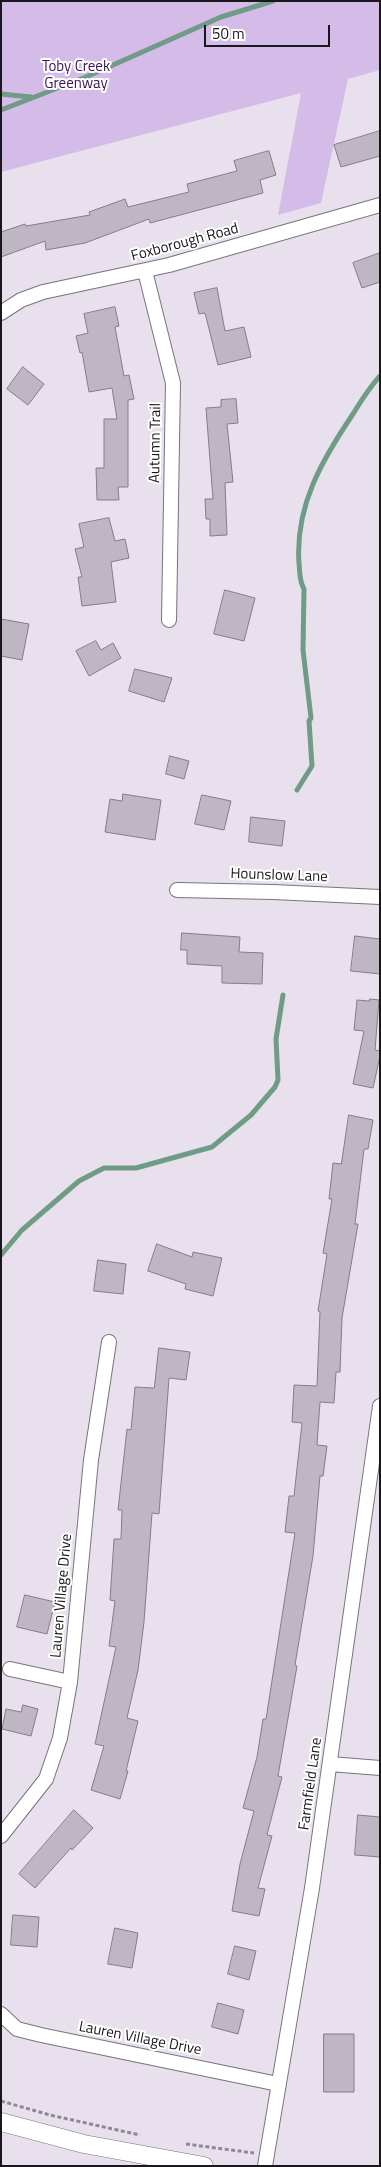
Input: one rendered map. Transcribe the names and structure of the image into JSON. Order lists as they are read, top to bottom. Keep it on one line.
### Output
{"streets":{"street":["Foxborough Road","Autumn Trail","Hounslow Lane","Lauren Village Drive","Farmfield Lane"]},"crossings":[["Foxborough Road","Autumn Trail"],["Lauren Village Drive","Farmfield Lane"]],"parks":["Toby Creek Greenway"],"scale_bar":"50 m"}
